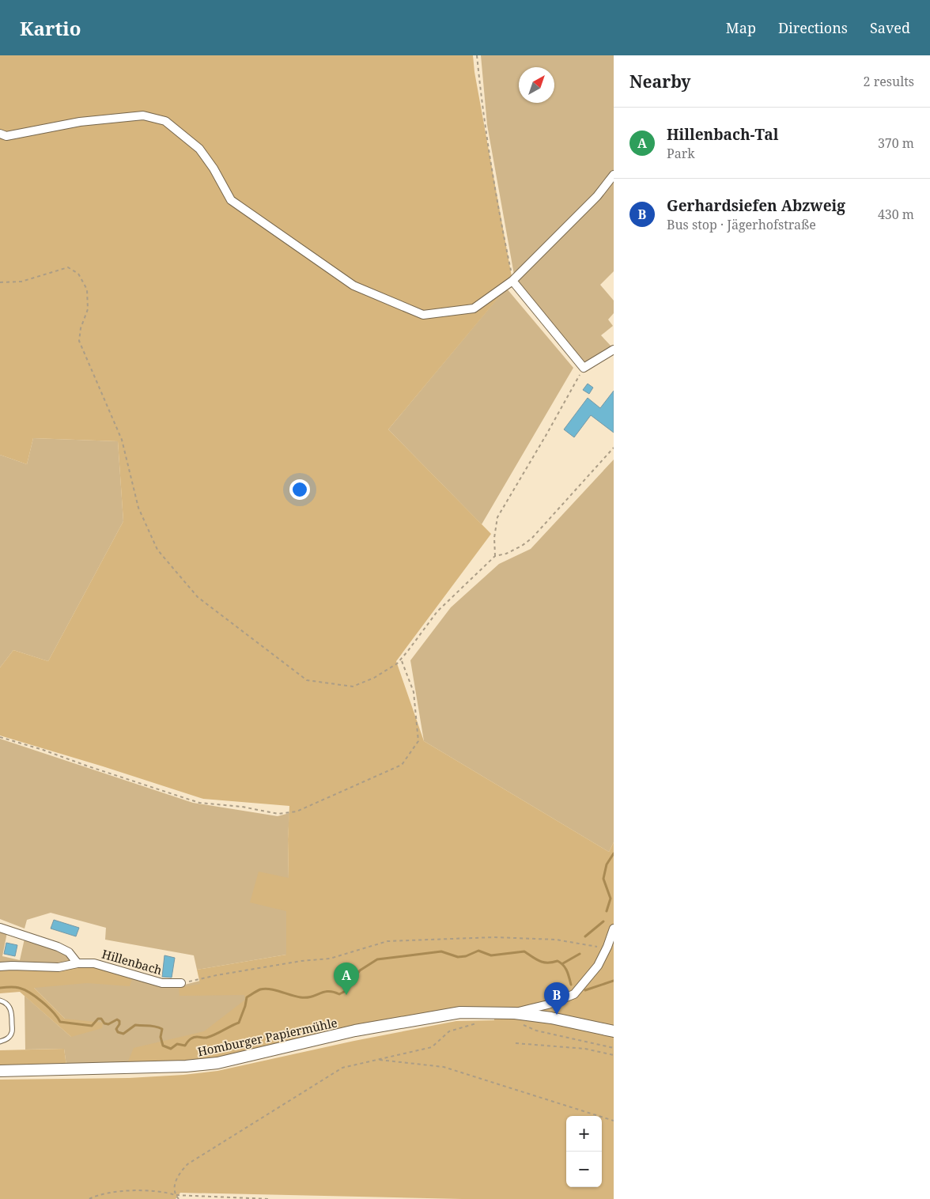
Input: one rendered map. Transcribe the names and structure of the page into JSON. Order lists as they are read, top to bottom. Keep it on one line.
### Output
{"streets":{"main road":["Homburger Papiermühle"],"street":["Hillenbach"]},"north":"top right","page":{"header":"Kartio","nav":["Map","Directions","Saved"],"heading":["Nearby","2 results"],"list":[{"mark":"A","name":"Hillenbach-Tal","note":"Park","value":"370 m"},{"mark":"B","name":"Gerhardsiefen Abzweig","note":"Bus stop · Jägerhofstraße","value":"430 m"}],"pins":["A","B"],"map_buttons":["+","−"]}}
